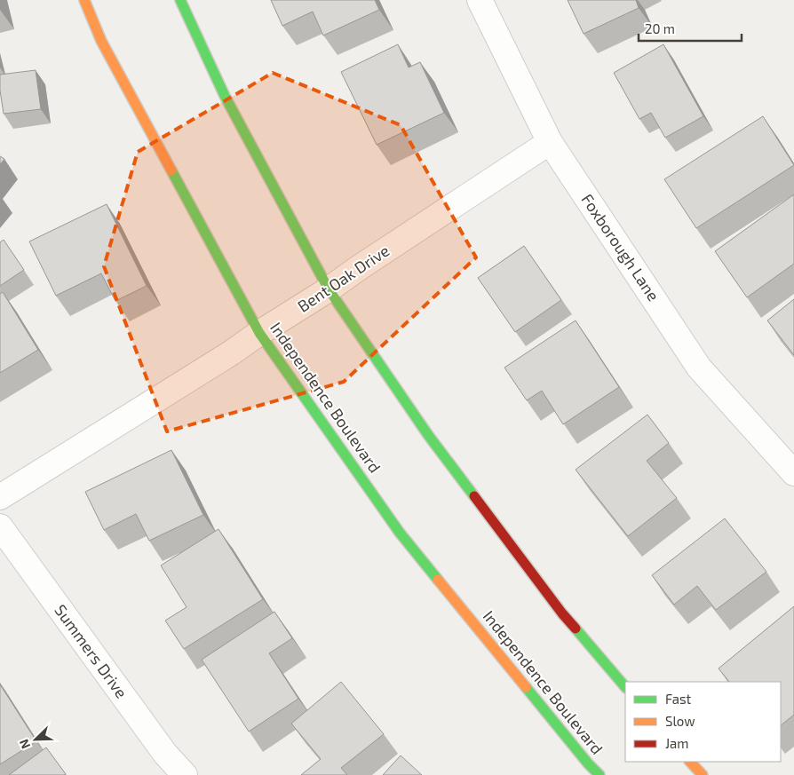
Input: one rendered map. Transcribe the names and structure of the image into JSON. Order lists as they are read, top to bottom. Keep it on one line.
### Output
{"streets":{"main road":["Independence Boulevard"],"street":["Foxborough Lane","Bent Oak Drive","Summers Drive"]},"crossings":[["Foxborough Lane","Bent Oak Drive"],["Bent Oak Drive","Independence Boulevard"]],"legend":["Fast","Slow","Jam"],"scale_bar":"20 m","north":"bottom left"}
